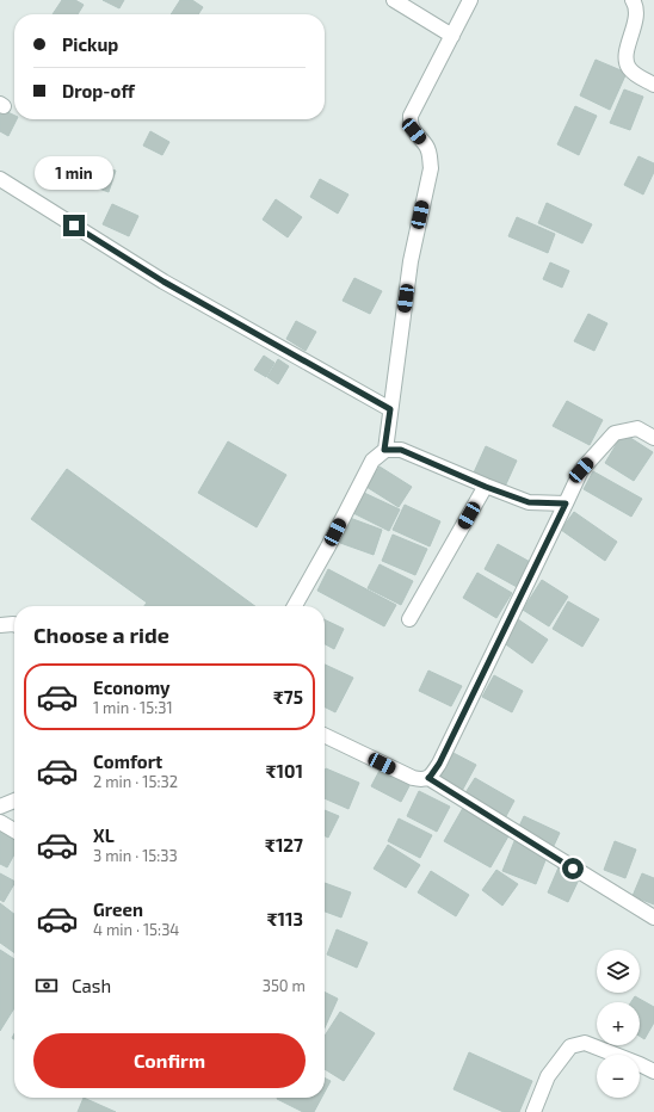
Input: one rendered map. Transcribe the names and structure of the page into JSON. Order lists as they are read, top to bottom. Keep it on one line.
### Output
{"page":{"banner":["Pickup","Drop-off"],"bubble":"1 min","heading":"Choose a ride","list":[{"name":"Economy","note":"1 min · 15:31","value":"₹75"},{"name":"Comfort","note":"2 min · 15:32","value":"₹101"},{"name":"XL","note":"3 min · 15:33","value":"₹127"},{"name":"Green","note":"4 min · 15:34","value":"₹113"}],"map_buttons":["+","−"],"pay":["Cash","350 m"],"buttons":"Confirm"}}
